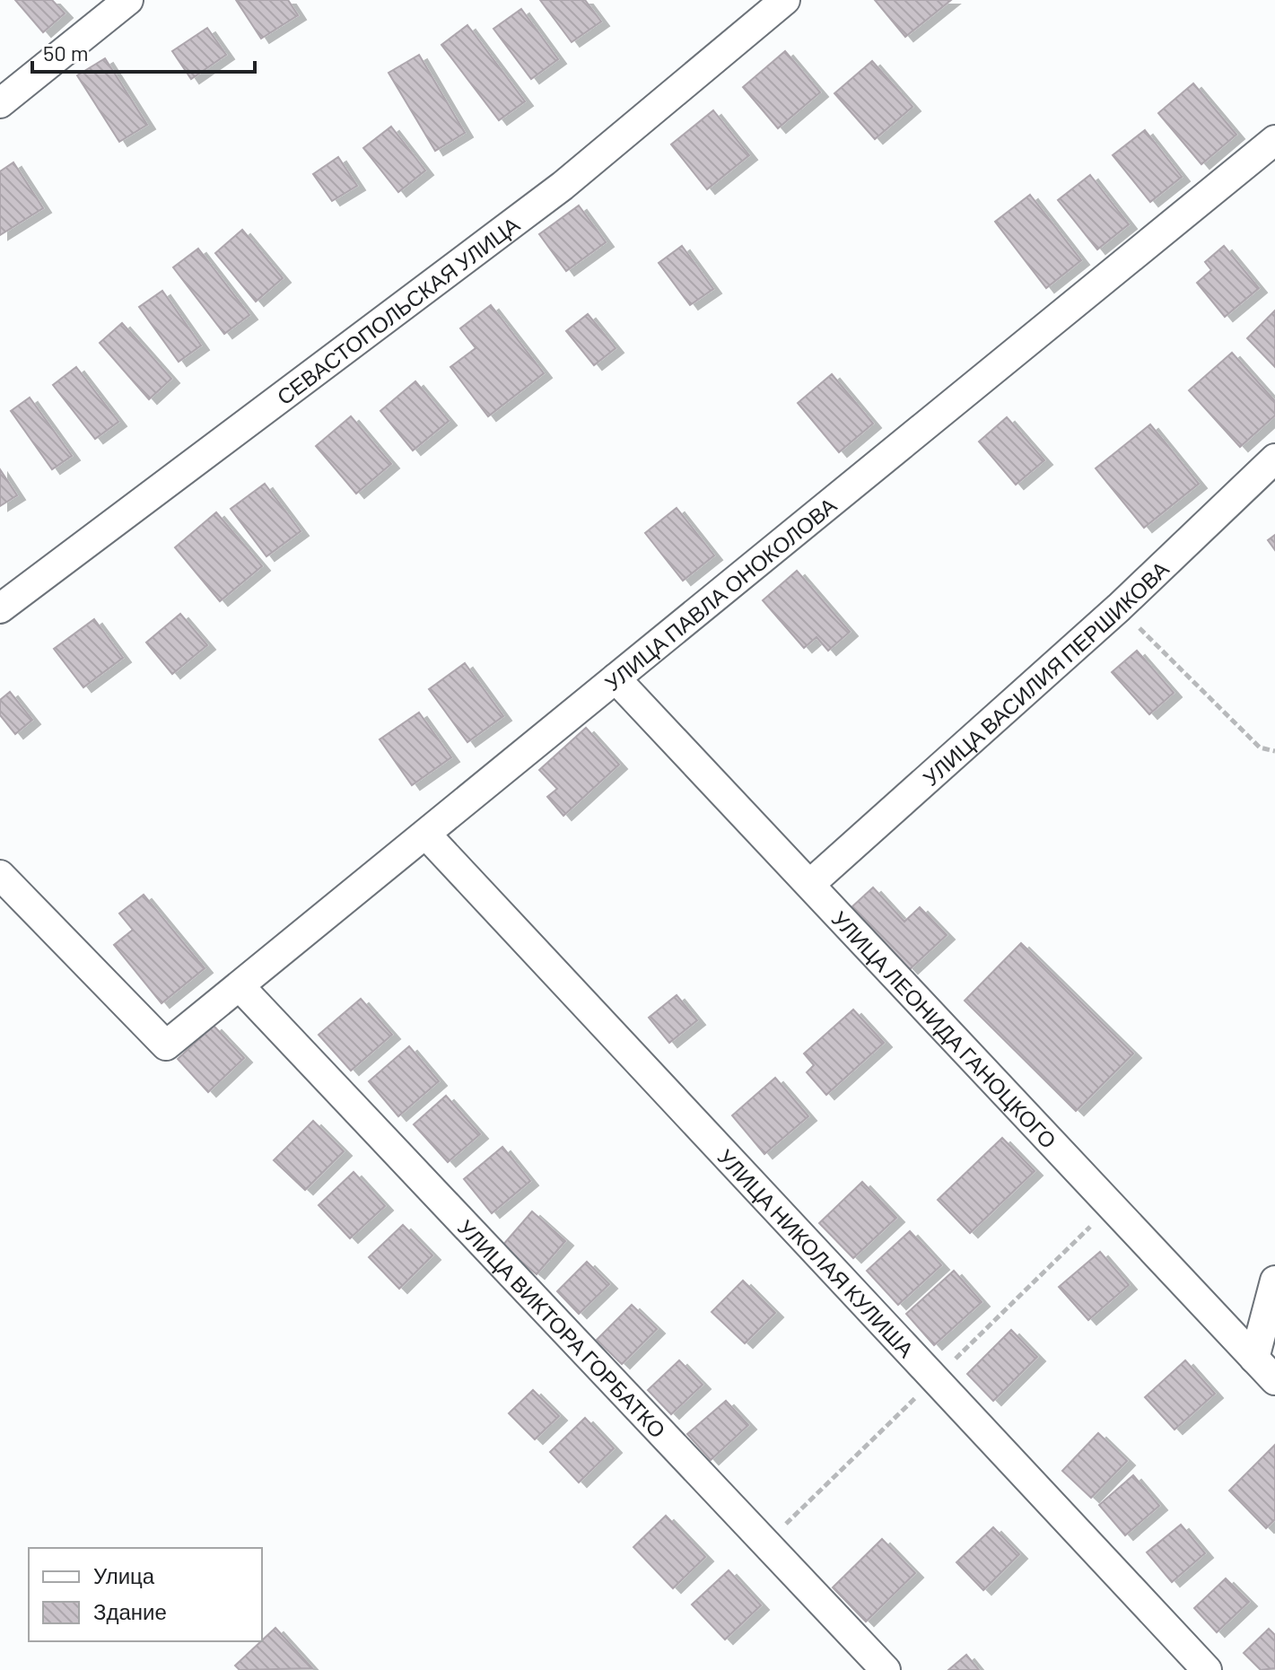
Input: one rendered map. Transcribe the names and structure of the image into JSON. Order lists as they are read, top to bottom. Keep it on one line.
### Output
{"streets":{"street":["СЕВАСТОПОЛЬСКАЯ УЛИЦА","УЛИЦА ПАВЛА ОНОКОЛОВА","УЛИЦА ВАСИЛИЯ ПЕРШИКОВА","УЛИЦА ЛЕОНИДА ГАНОЦКОГО","УЛИЦА НИКОЛАЯ КУЛИША","УЛИЦА ВИКТОРА ГОРБАТКО"]},"crossings":[["УЛИЦА ПАВЛА ОНОКОЛОВА","УЛИЦА ЛЕОНИДА ГАНОЦКОГО"],["УЛИЦА ПАВЛА ОНОКОЛОВА","УЛИЦА НИКОЛАЯ КУЛИША"],["УЛИЦА ПАВЛА ОНОКОЛОВА","УЛИЦА ВИКТОРА ГОРБАТКО"],["УЛИЦА ВАСИЛИЯ ПЕРШИКОВА","УЛИЦА ЛЕОНИДА ГАНОЦКОГО"]],"legend":["Улица","Здание"],"scale_bar":"50 m"}
